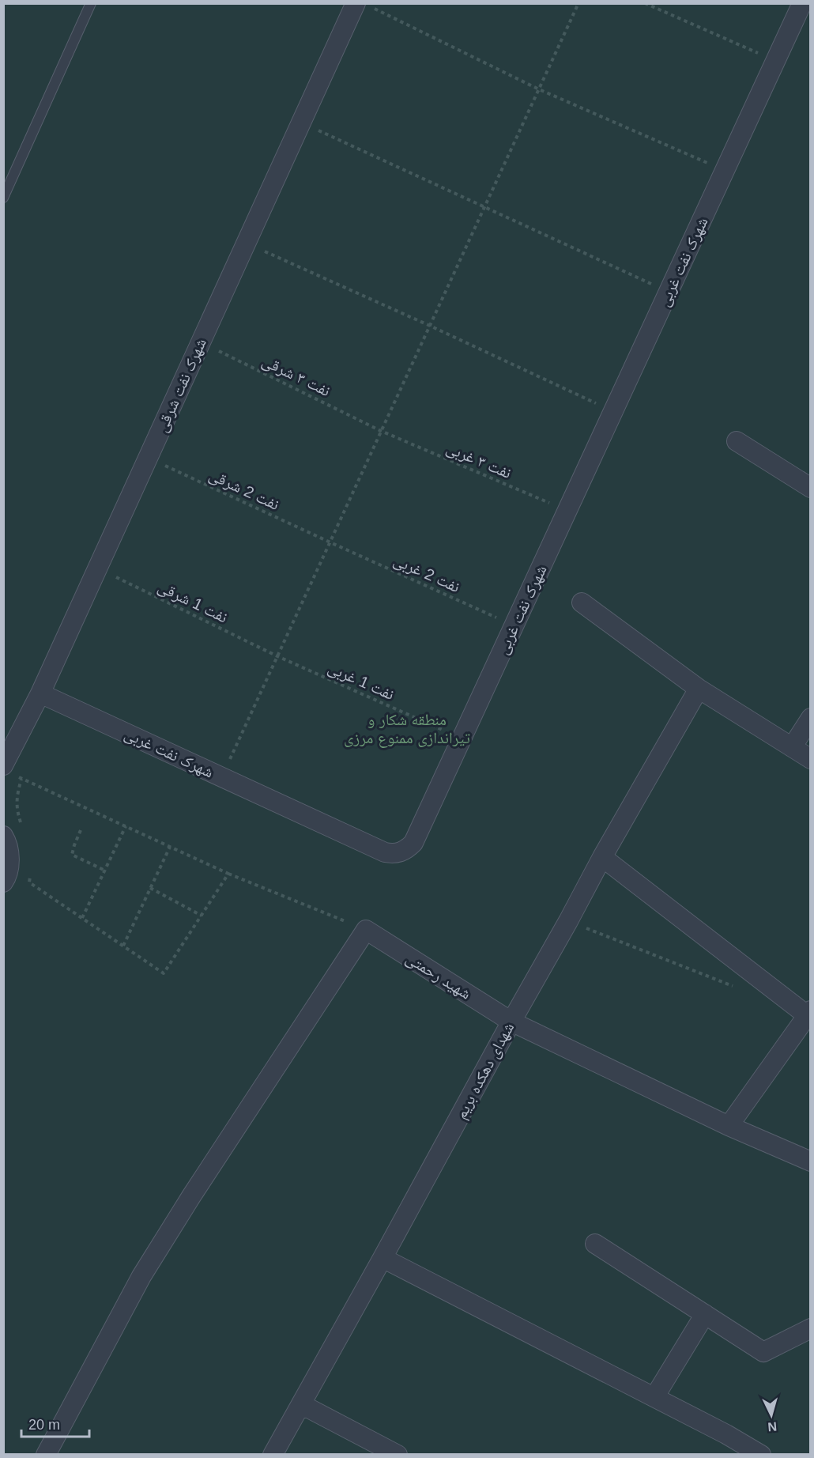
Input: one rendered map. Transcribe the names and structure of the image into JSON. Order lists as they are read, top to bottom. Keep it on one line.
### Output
{"streets":{"street":["شهرک نفت غربی","شهرک نفت شرقی","شهید رحمتی","شهدای دهکده بریم"],"path":["نفت ۳ شرقی","نفت ۳ غربی","نفت 2 شرقی","نفت 2 غربی","نفت 1 شرقی","نفت 1 غربی"]},"crossings":[["شهرک نفت غربی","شهرک نفت شرقی"],["شهرک نفت غربی","نفت ۳ غربی"],["شهرک نفت غربی","نفت 2 غربی"],["شهرک نفت غربی","نفت 1 غربی"],["نفت ۳ شرقی","شهرک نفت شرقی"],["نفت ۳ شرقی","نفت ۳ غربی"],["شهرک نفت شرقی","نفت 2 شرقی"],["شهرک نفت شرقی","نفت 1 شرقی"],["نفت 2 شرقی","نفت 2 غربی"],["نفت 1 شرقی","نفت 1 غربی"],["شهید رحمتی","شهدای دهکده بریم"]],"parks":["منطقه شکار و تیراندازی ممنوع مرزی"],"scale_bar":"20 m","north":"bottom"}
